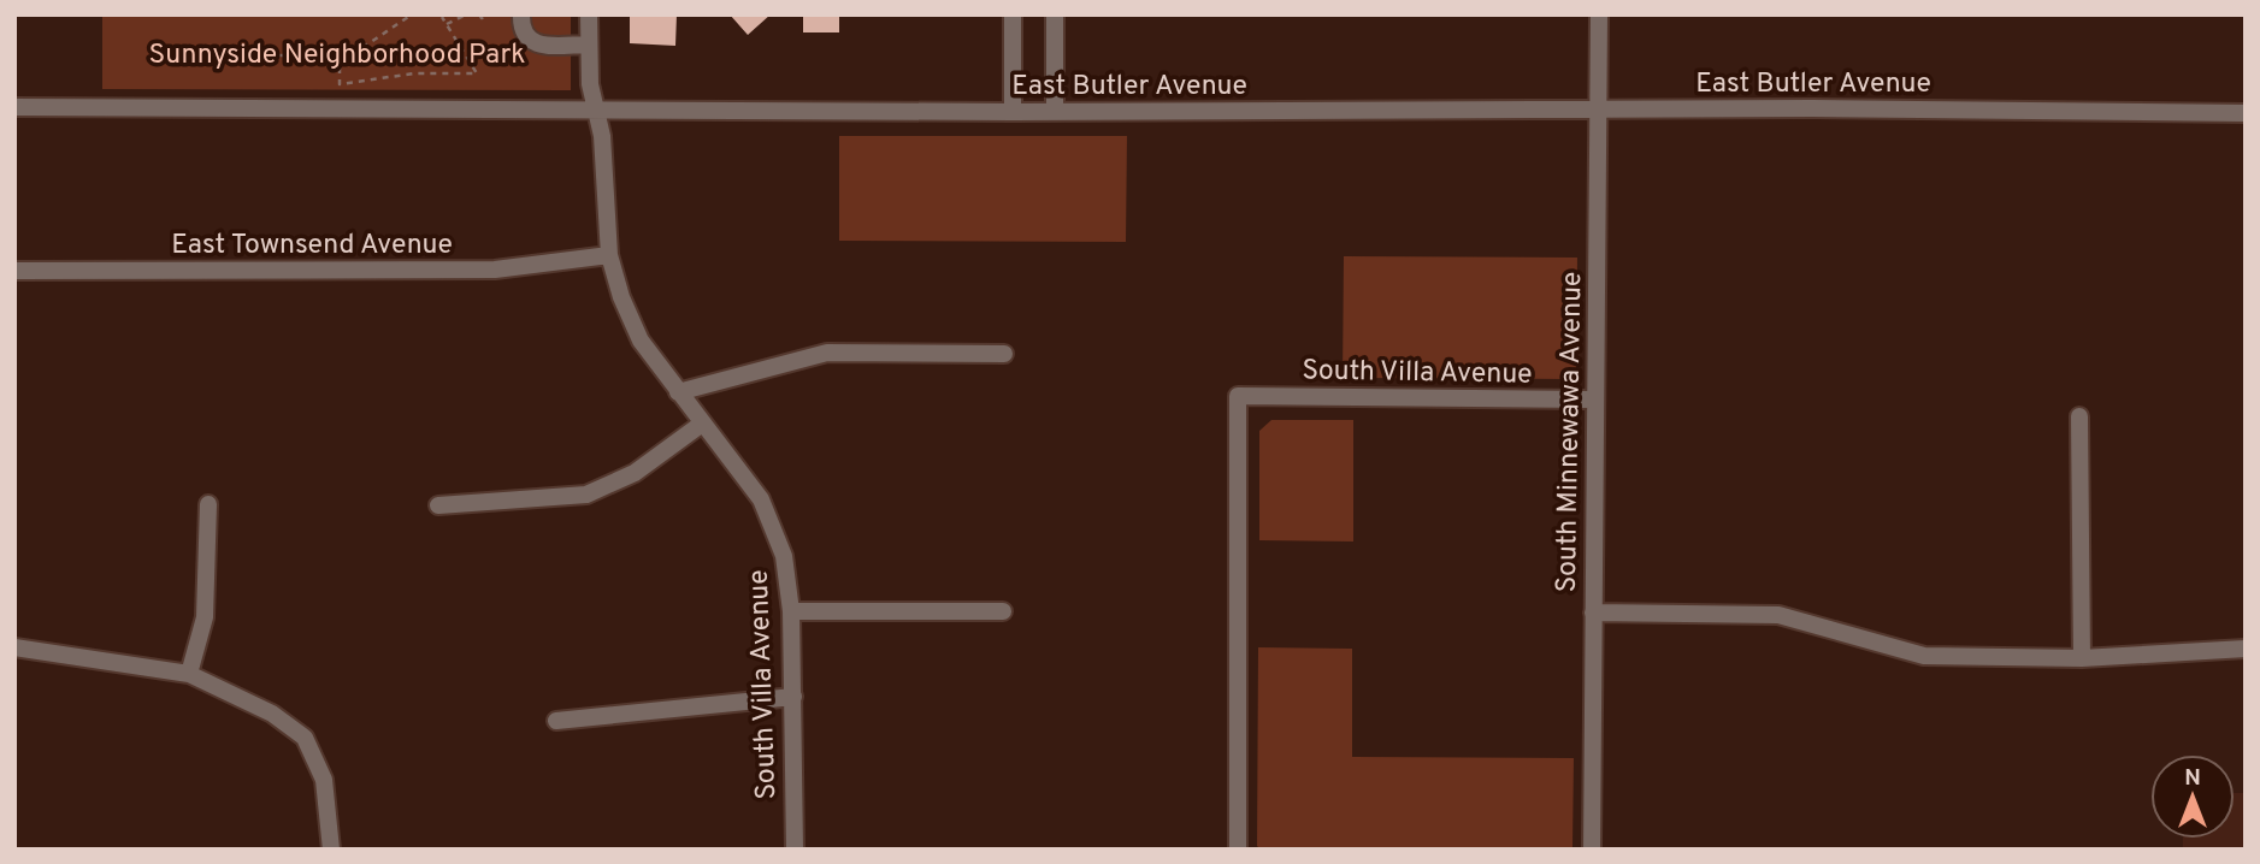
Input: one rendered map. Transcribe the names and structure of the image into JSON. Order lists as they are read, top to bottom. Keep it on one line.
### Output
{"streets":{"street":["East Butler Avenue","East Townsend Avenue","South Villa Avenue","South Minnewawa Avenue"]},"crossings":[["East Butler Avenue","South Villa Avenue"],["East Butler Avenue","South Minnewawa Avenue"],["East Townsend Avenue","South Villa Avenue"],["South Villa Avenue","South Minnewawa Avenue"]],"parks":["Sunnyside Neighborhood Park"],"north":"top"}
